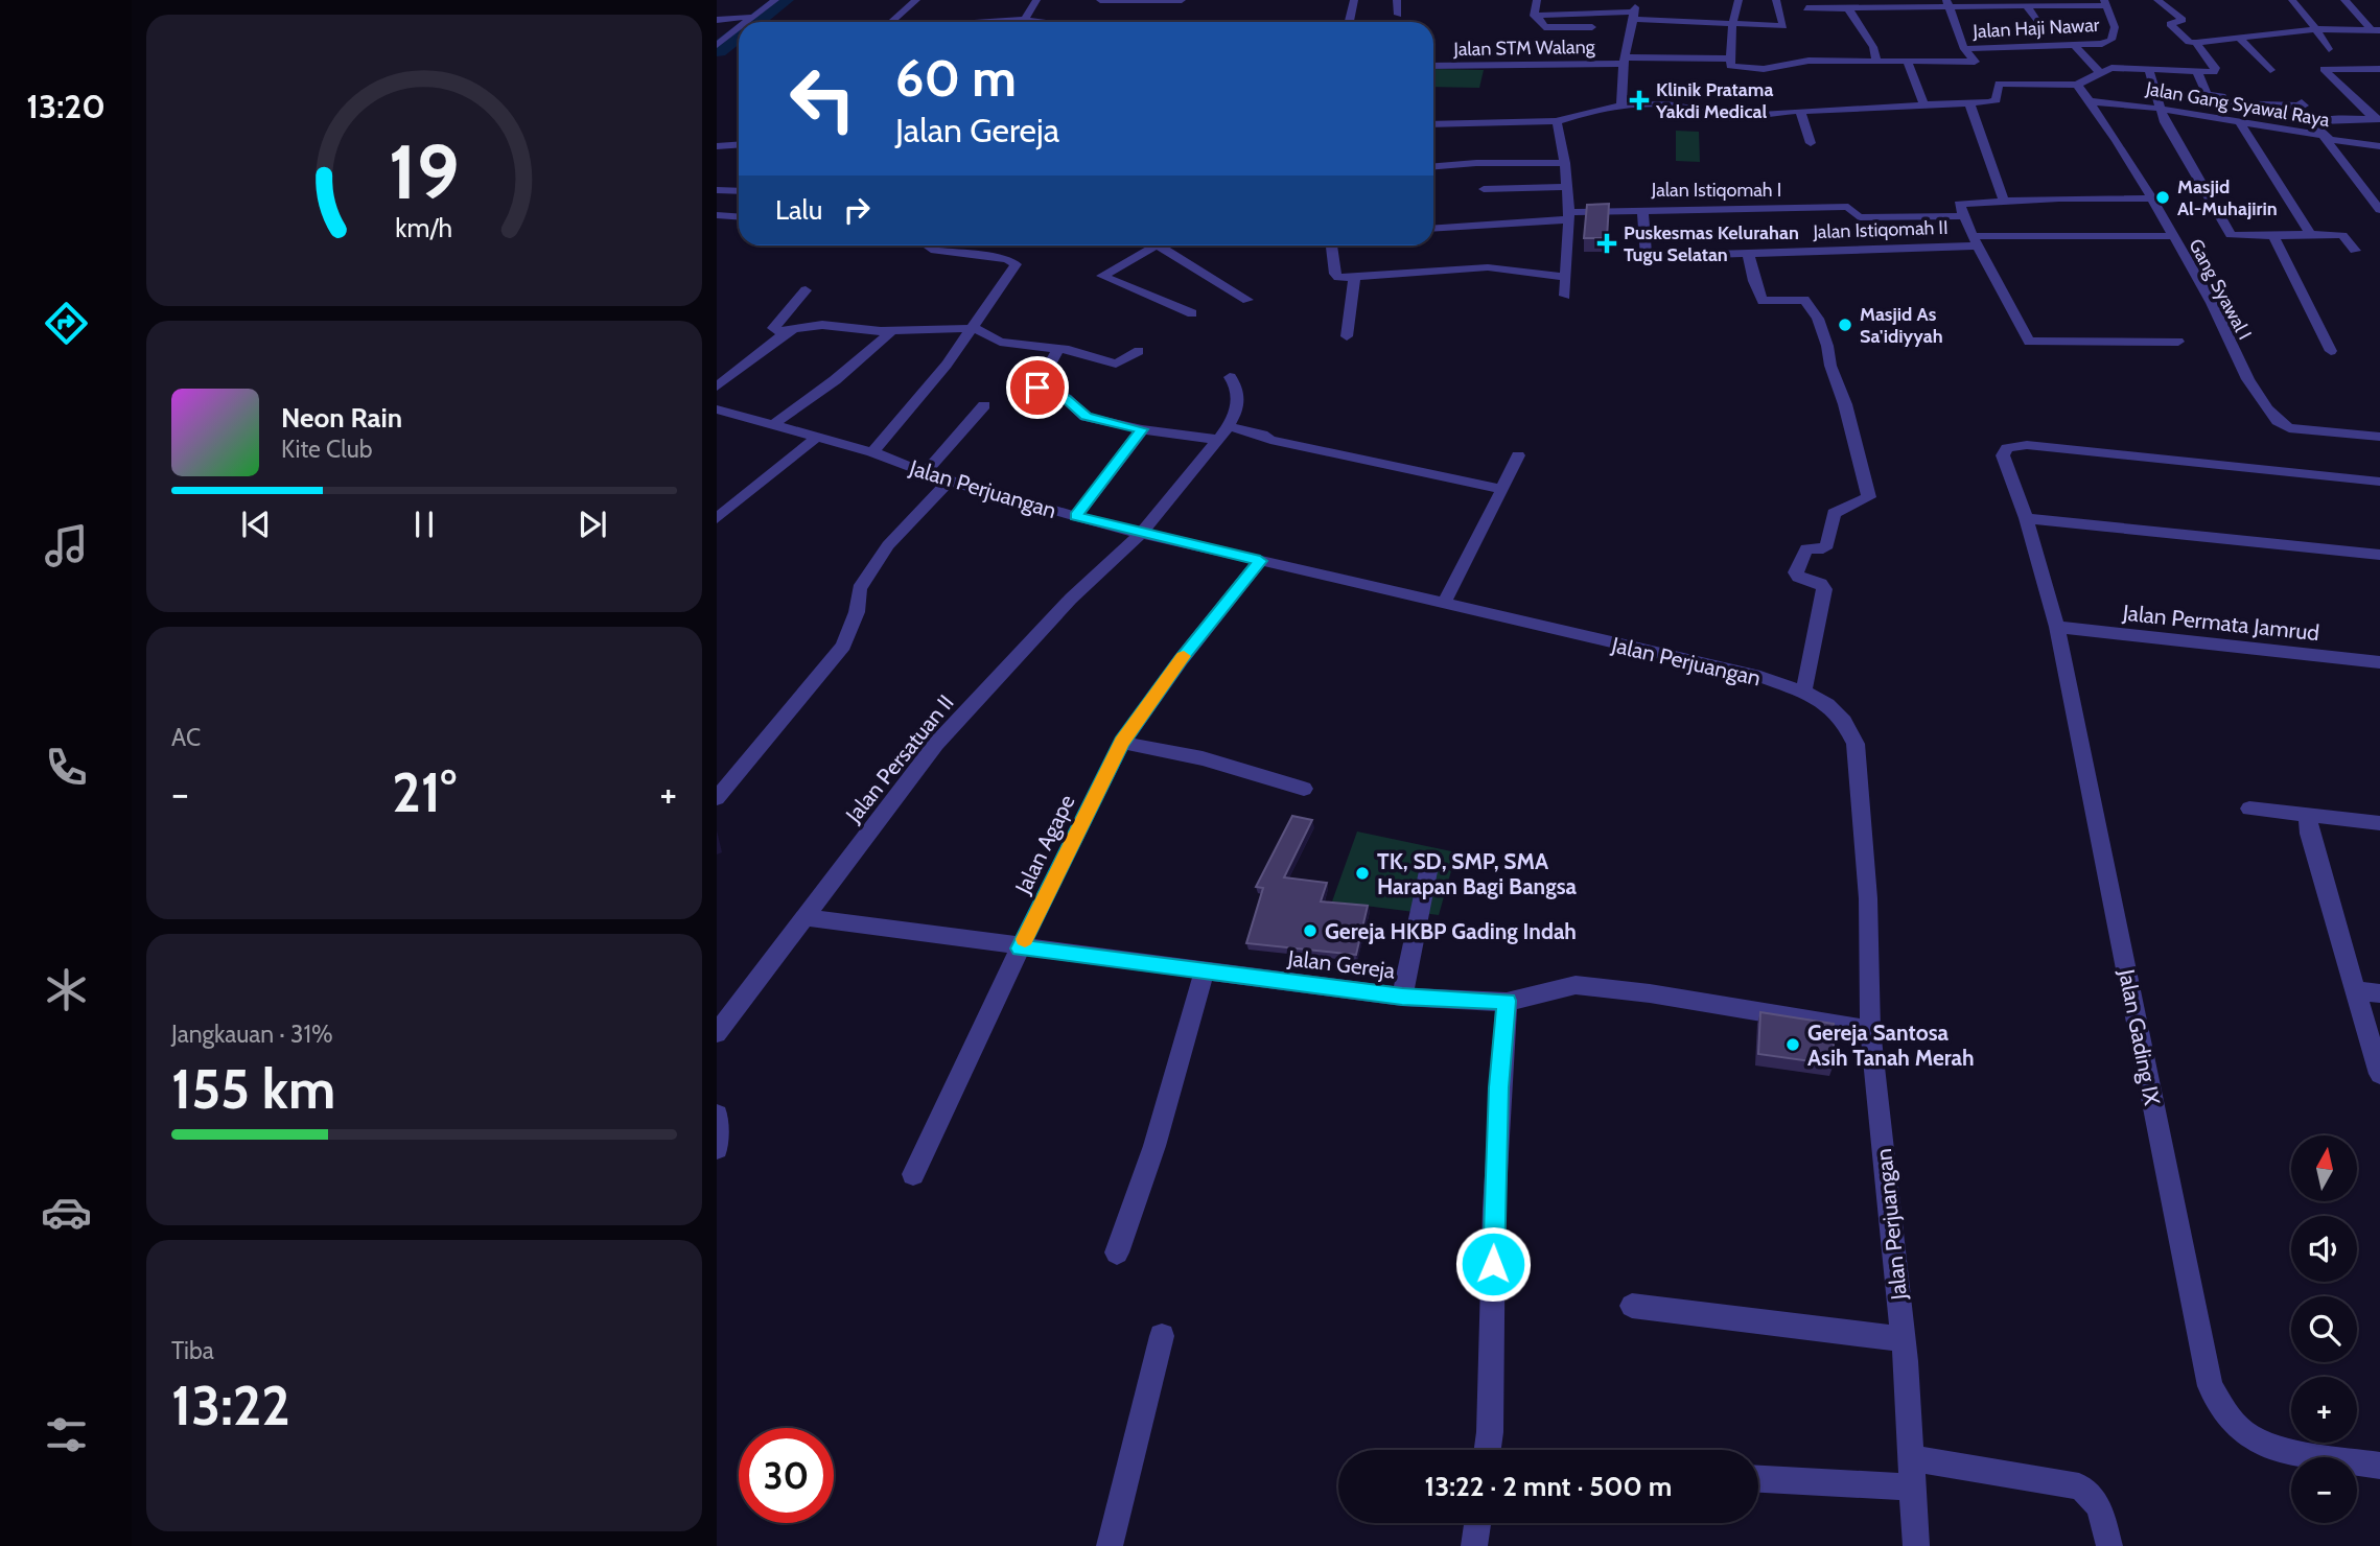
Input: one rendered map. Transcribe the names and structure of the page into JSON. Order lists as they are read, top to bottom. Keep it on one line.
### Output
{"streets":{"street":["Jalan Haji Nawar","Jalan STM Walang","Jalan Gang Syawal Raya","Jalan Istiqomah I","Jalan Istiqomah II","Gang Syawal I","Jalan Perjuangan","Jalan Permata Jamrud","Jalan Persatuan II","Jalan Agape","Jalan Gereja","Jalan Gading IX"]},"crossings":[["Jalan Gang Syawal Raya","Gang Syawal I"],["Jalan Istiqomah I","Jalan Istiqomah II"],["Jalan Istiqomah II","Gang Syawal I"],["Jalan Perjuangan","Jalan Persatuan II"],["Jalan Perjuangan","Jalan Agape"],["Jalan Perjuangan","Jalan Gereja"],["Jalan Permata Jamrud","Jalan Gading IX"],["Jalan Persatuan II","Jalan Gereja"],["Jalan Agape","Jalan Gereja"]],"places":{"health":["Klinik Pratama Yakdi Medical","Puskesmas Kelurahan Tugu Selatan"],"other":["Masjid Al-Muhajirin","Masjid As Sa'idiyyah","TK, SD, SMP, SMA Harapan Bagi Bangsa","Gereja HKBP Gading Indah","Gereja Santosa Asih Tanah Merah"]},"north":"top","page":{"tabs":"13:20","turn":["60 m","Jalan Gereja"],"then":"Lalu","song":["Neon Rain","Kite Club"],"tile":["AC",["Jangkauan · 31%","155 km"],["Tiba","13:22"]],"heat":["−","21°","+"],"map_buttons":["+","−"],"limit":"30","trip":"13:22 · 2 mnt · 500 m","gauge":["19","km/h"]}}
